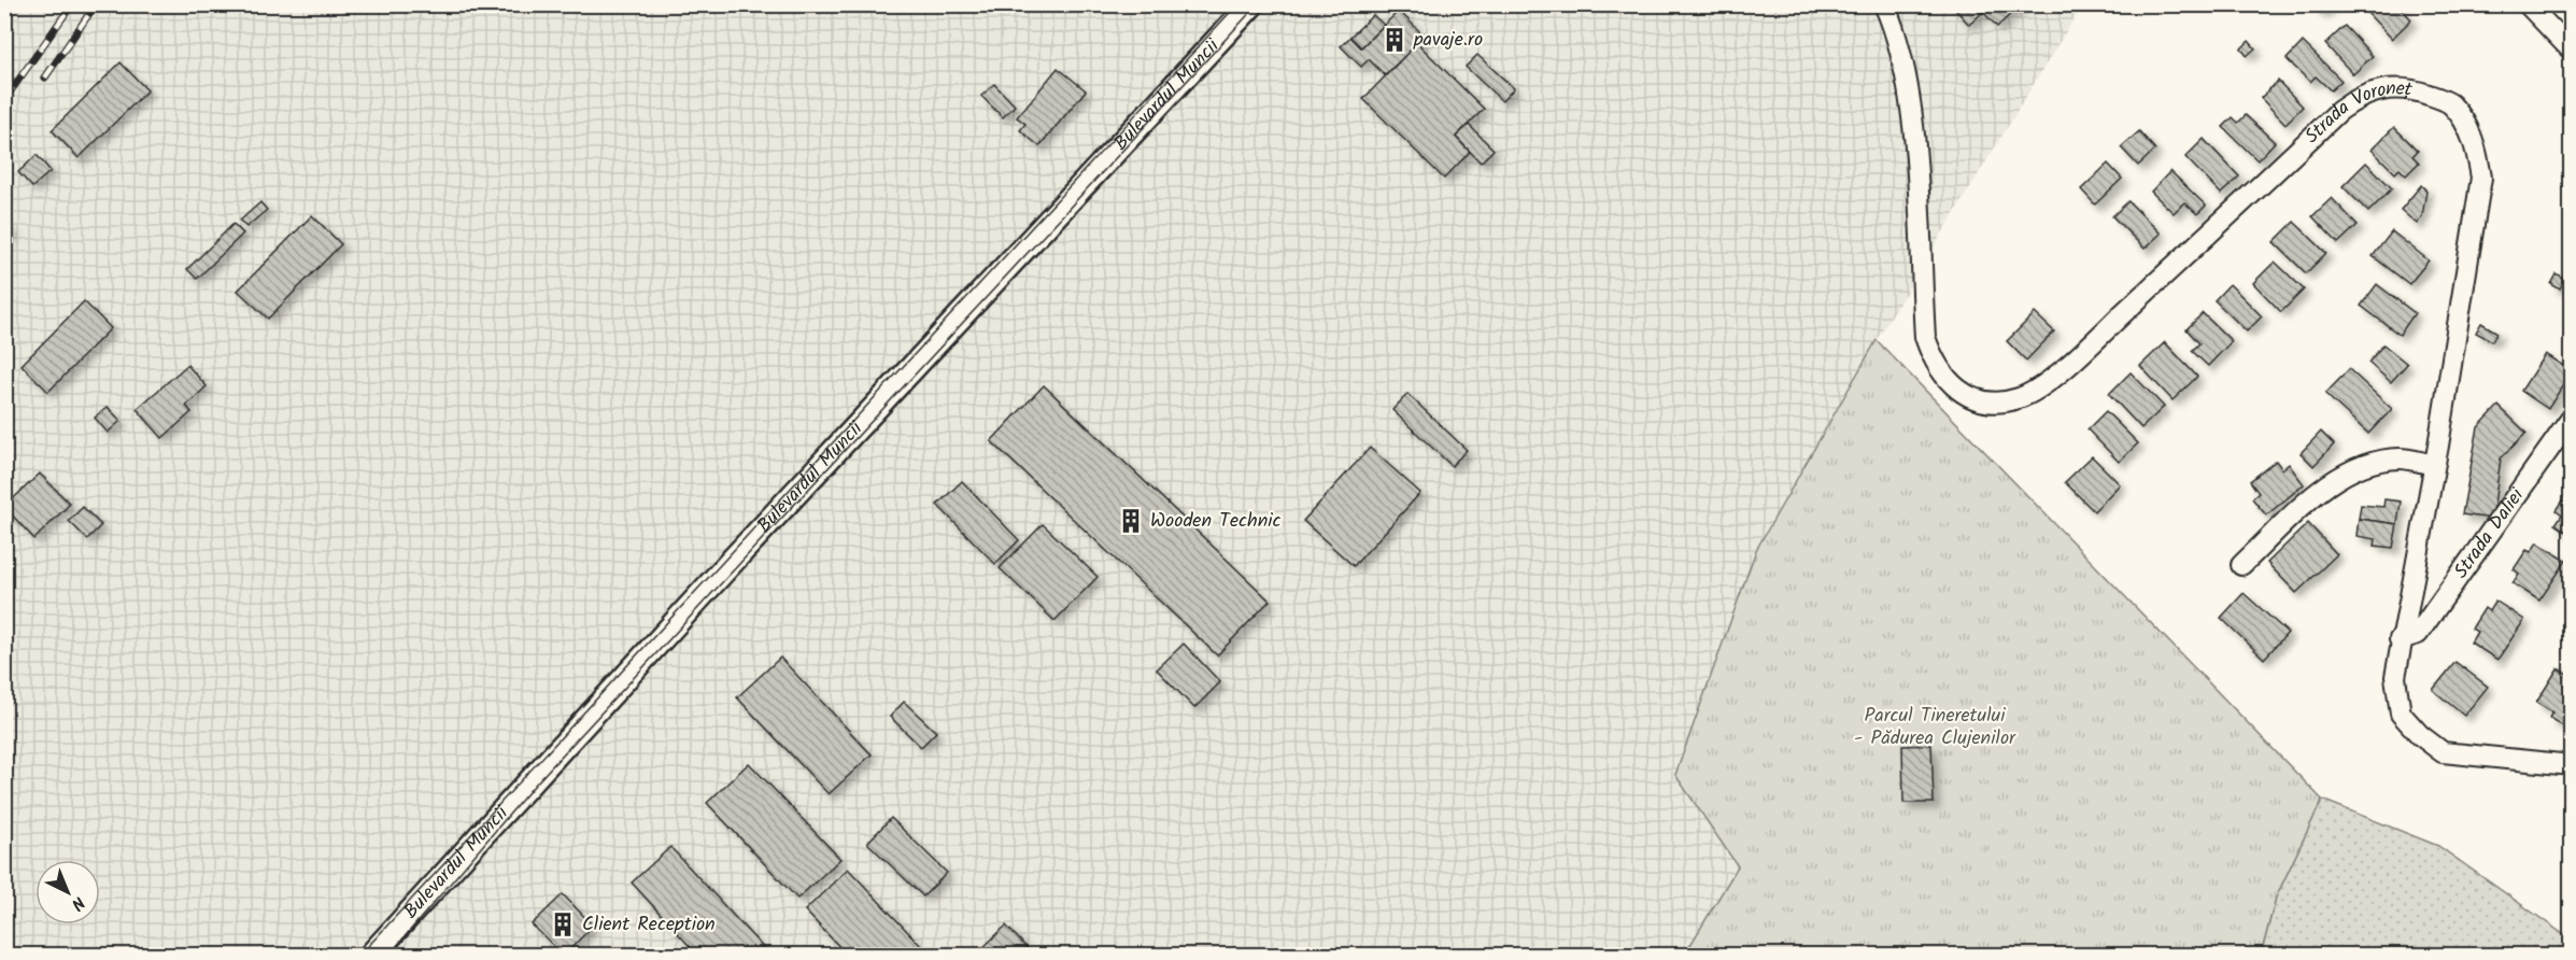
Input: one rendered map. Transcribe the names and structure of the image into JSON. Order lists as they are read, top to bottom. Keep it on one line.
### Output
{"streets":{"main road":["Bulevardul Muncii"],"street":["Strada Voroneț","Strada Daliei"]},"crossings":[["Strada Voroneț","Strada Daliei"]],"parks":["Parcul Tineretului - Pădurea Clujenilor"],"places":{"building":["pavaje.ro","Wooden Technic","Client Reception"]},"north":"bottom right"}
